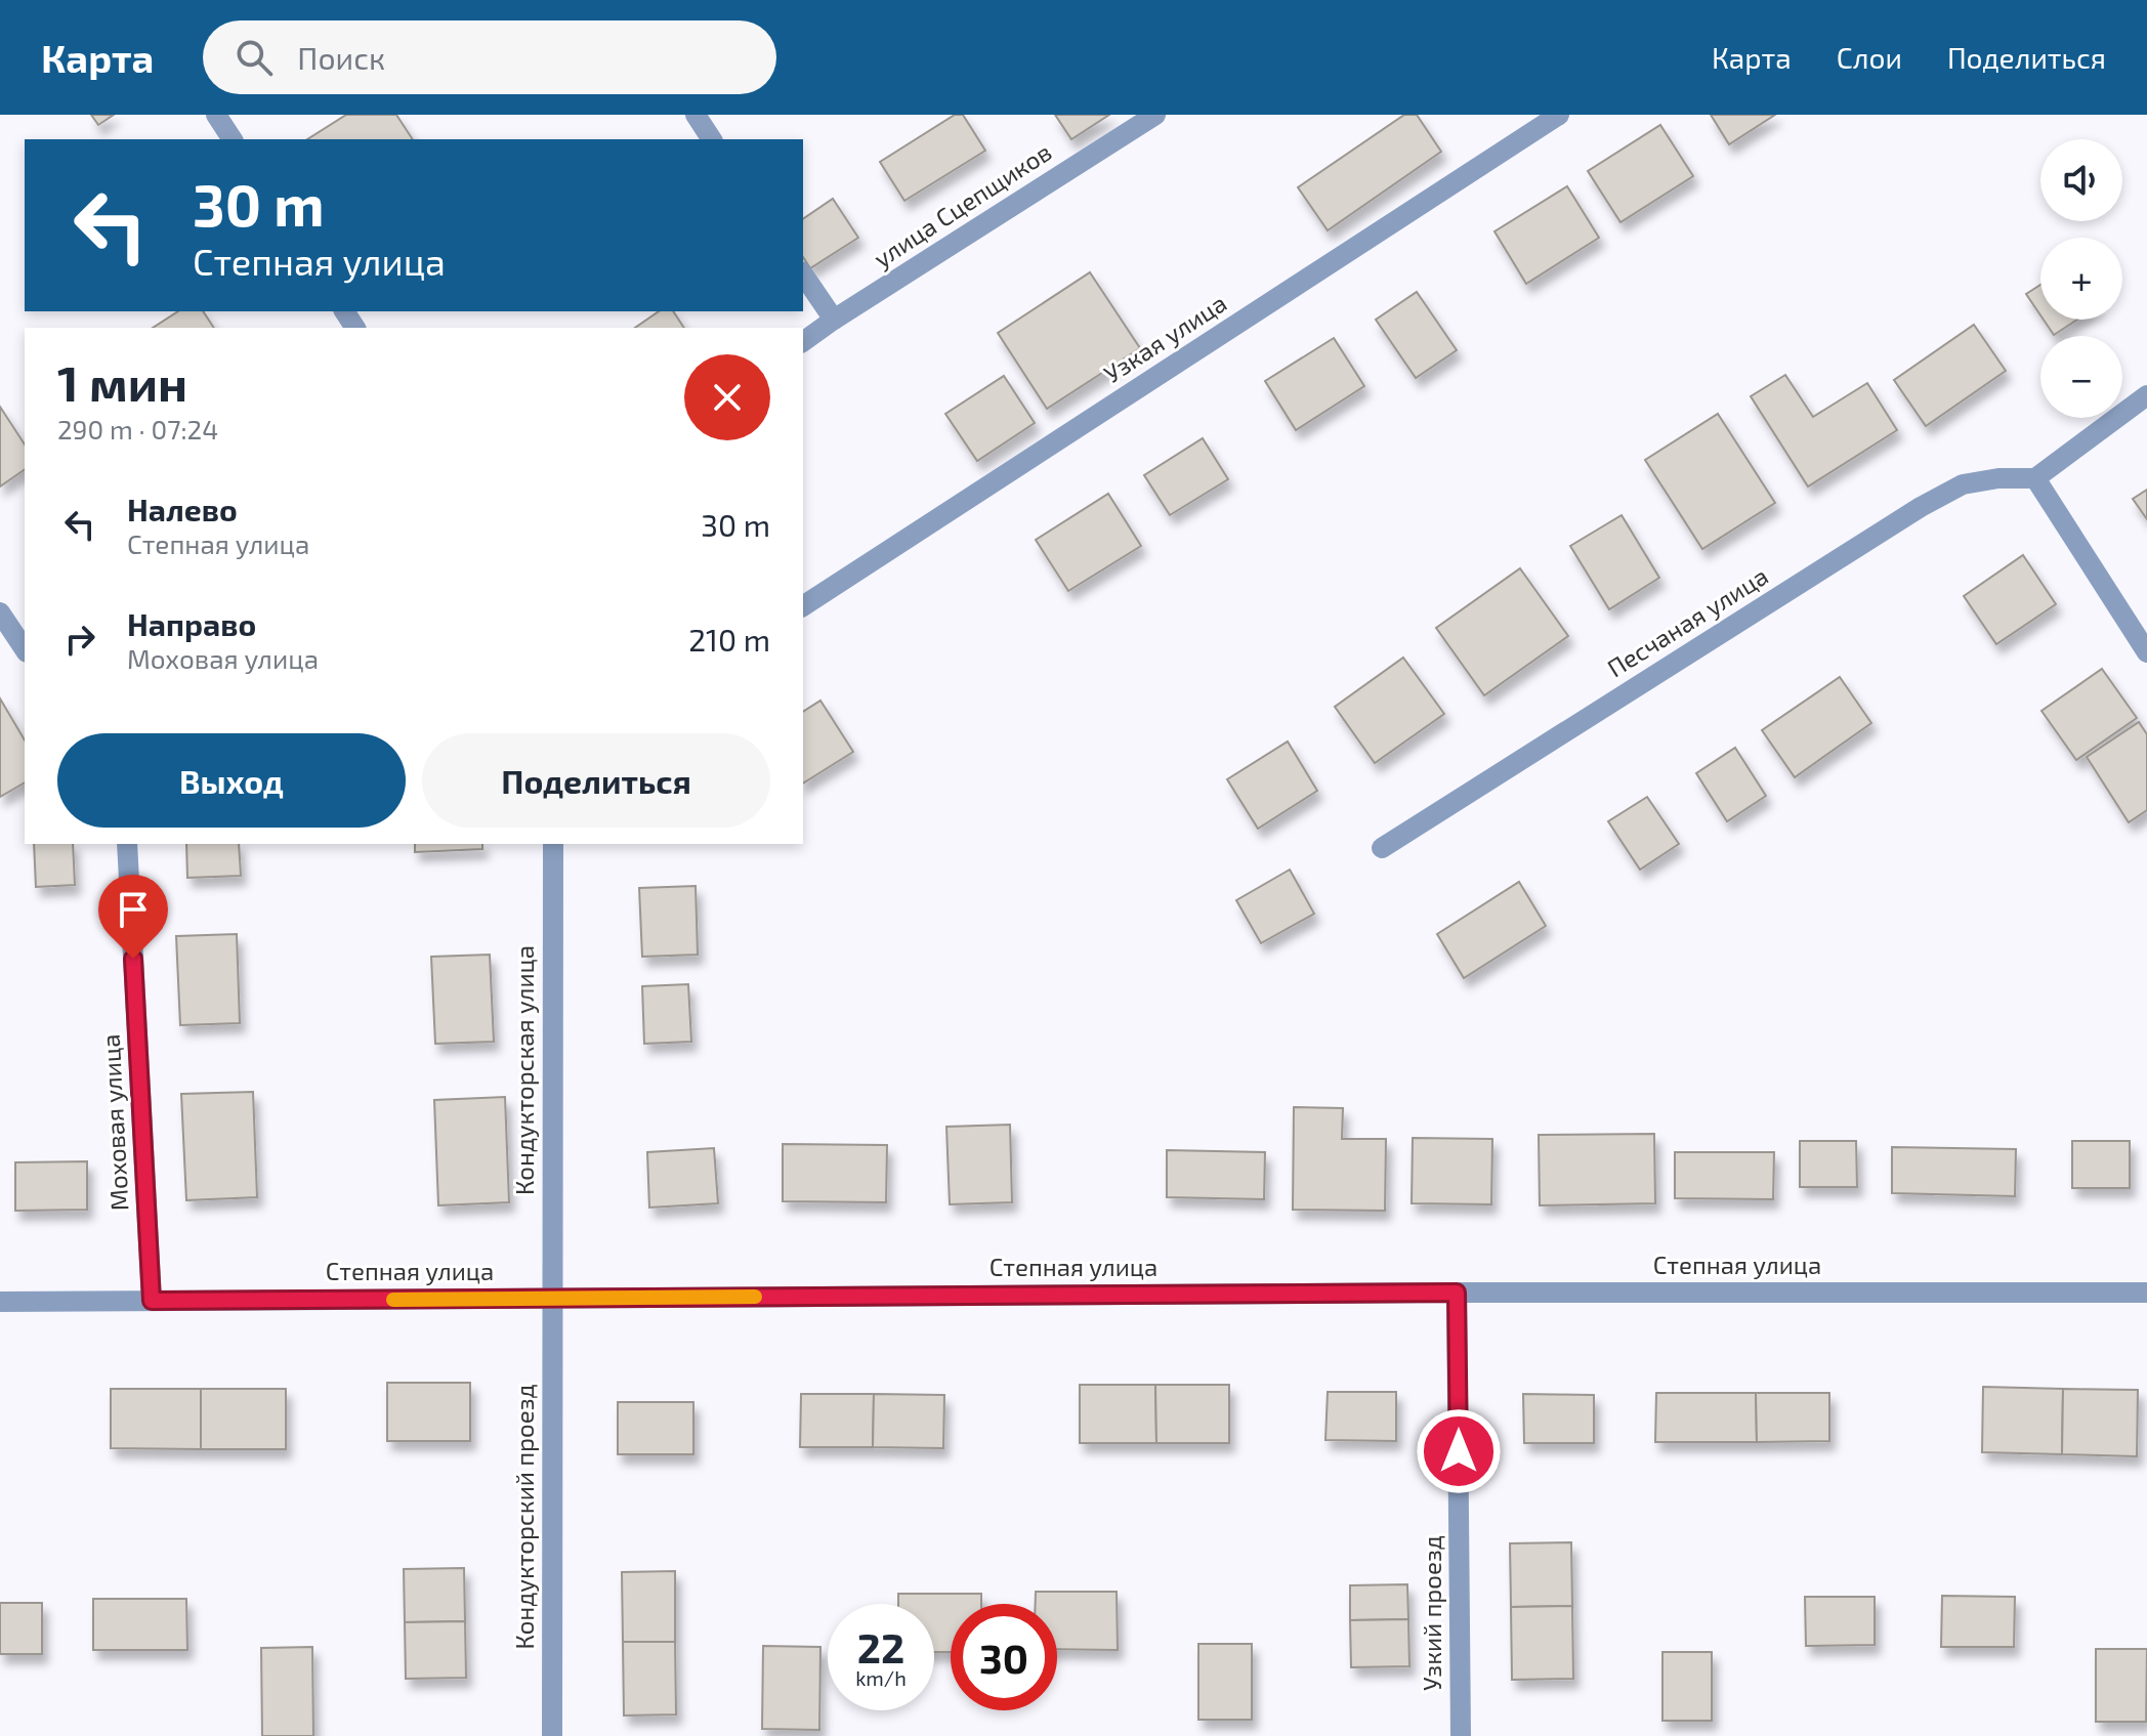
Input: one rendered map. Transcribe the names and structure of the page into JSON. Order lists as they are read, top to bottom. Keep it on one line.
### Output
{"streets":{"street":["улица Сцепщиков","Узкая улица","Песчаная улица","Кондукторская улица","Моховая улица","Степная улица","Кондукторский проезд","Узкий проезд"]},"crossings":[["Кондукторская улица","Степная улица"],["Кондукторская улица","Кондукторский проезд"],["Моховая улица","Степная улица"],["Степная улица","Кондукторский проезд"],["Степная улица","Узкий проезд"]],"page":{"header":"Карта","search":"Поиск","nav":["Карта","Слои","Поделиться"],"map_buttons":["+","−"],"turn":["30 m","Степная улица"],"heading":["1 мин","290 m · 07:24"],"list":[{"name":"Налево","note":"Степная улица","value":"30 m"},{"name":"Направо","note":"Моховая улица","value":"210 m"}],"buttons":["Выход","Поделиться"],"speed":"22 km/h","limit":"30"}}
